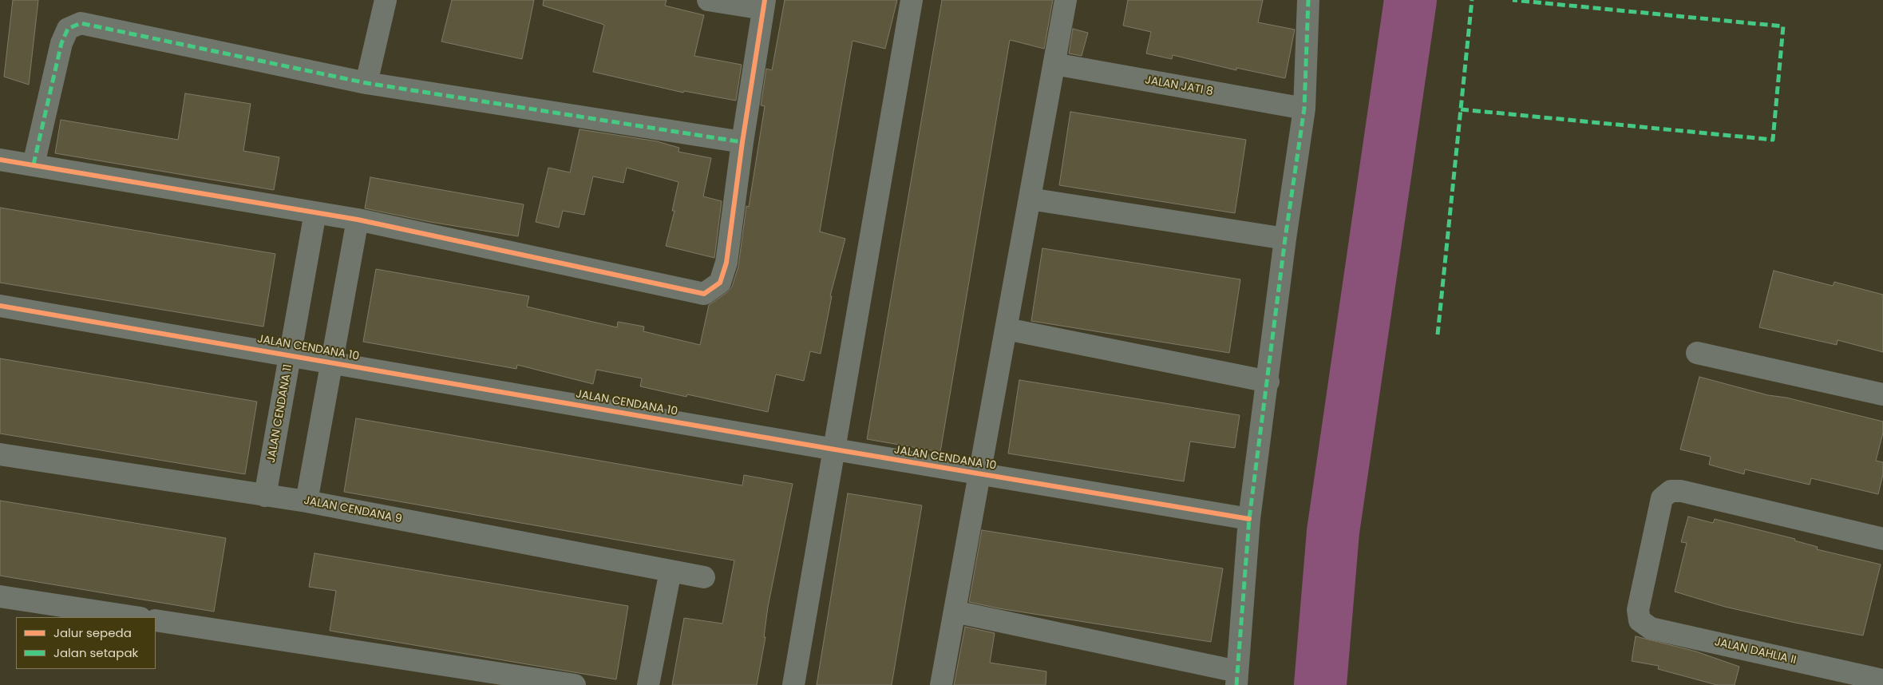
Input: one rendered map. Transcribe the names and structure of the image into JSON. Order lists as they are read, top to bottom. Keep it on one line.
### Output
{"streets":{"street":["JALAN JATI 8","JALAN CENDANA 10","JALAN CENDANA 11","JALAN CENDANA 9","JALAN DAHLIA II"]},"crossings":[["JALAN CENDANA 10","JALAN CENDANA 11"],["JALAN CENDANA 11","JALAN CENDANA 9"]],"legend":["Jalur sepeda","Jalan setapak"]}
